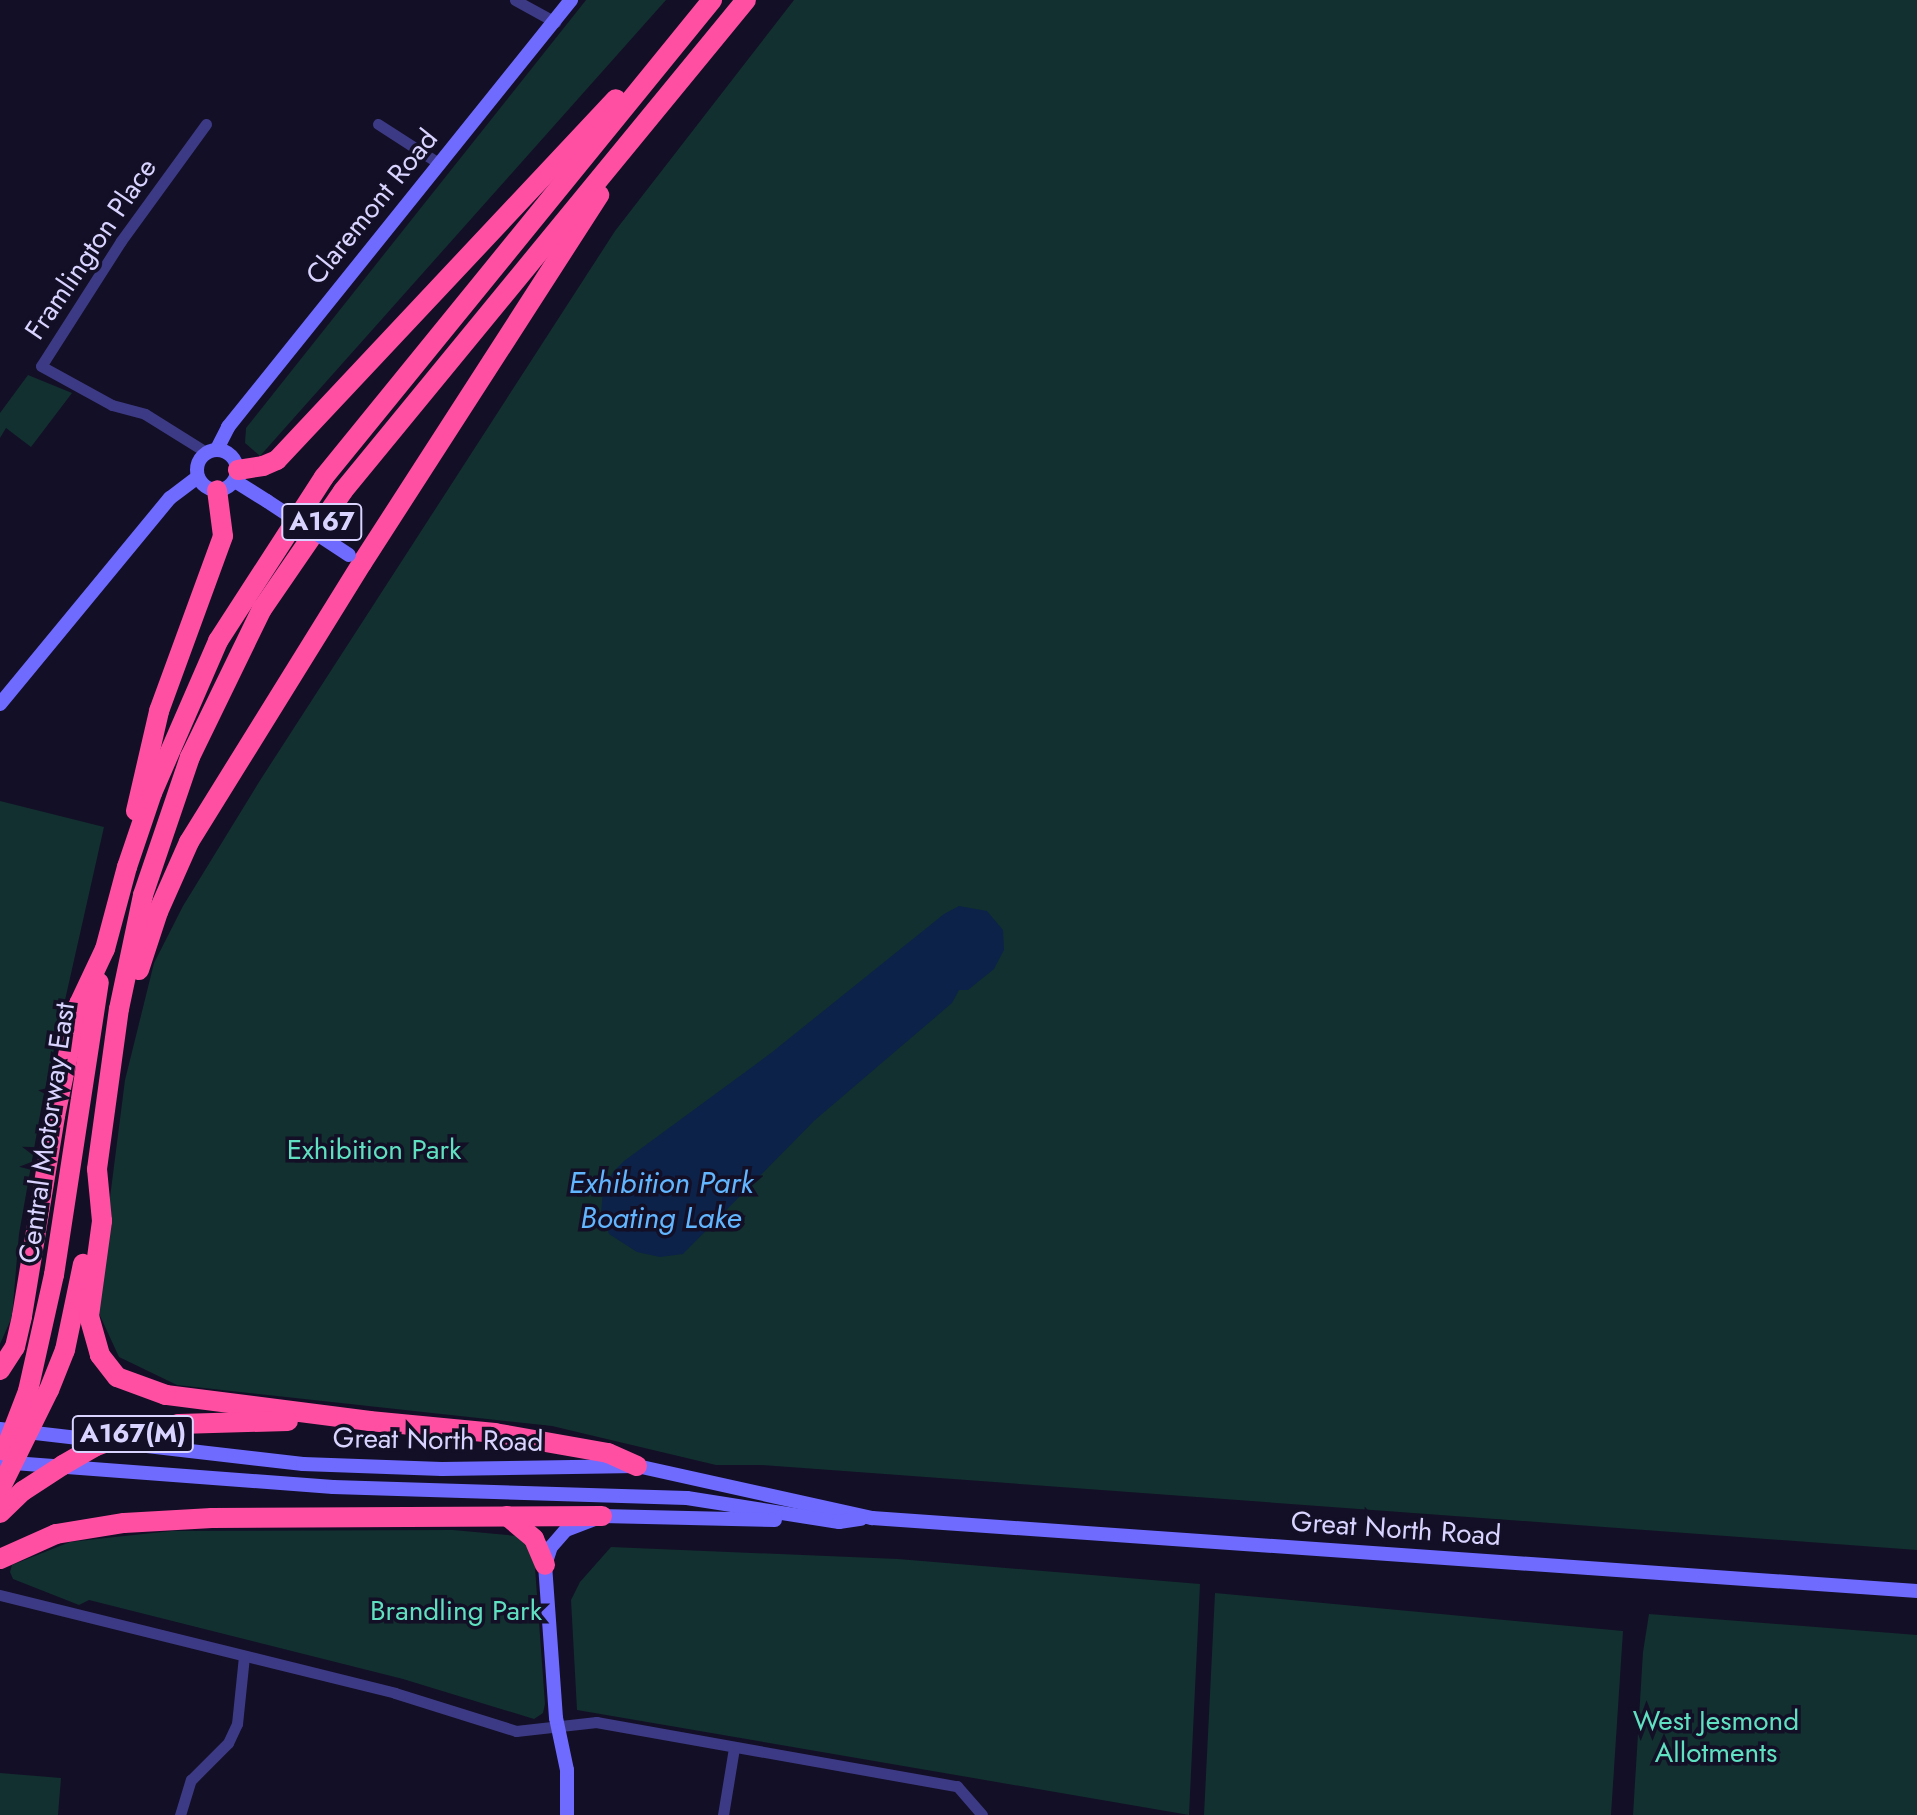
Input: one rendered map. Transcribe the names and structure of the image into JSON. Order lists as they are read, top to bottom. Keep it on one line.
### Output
{"streets":{"highway":["A167","Central Motorway East","A167(M)"],"main road":["Claremont Road","Great North Road"],"street":["Framlington Place"]},"crossings":[["Claremont Road","Framlington Place"],["A167","Central Motorway East"],["Central Motorway East","Great North Road"]],"water":["Exhibition Park Boating Lake"],"parks":["Exhibition Park","Brandling Park","West Jesmond Allotments"]}
